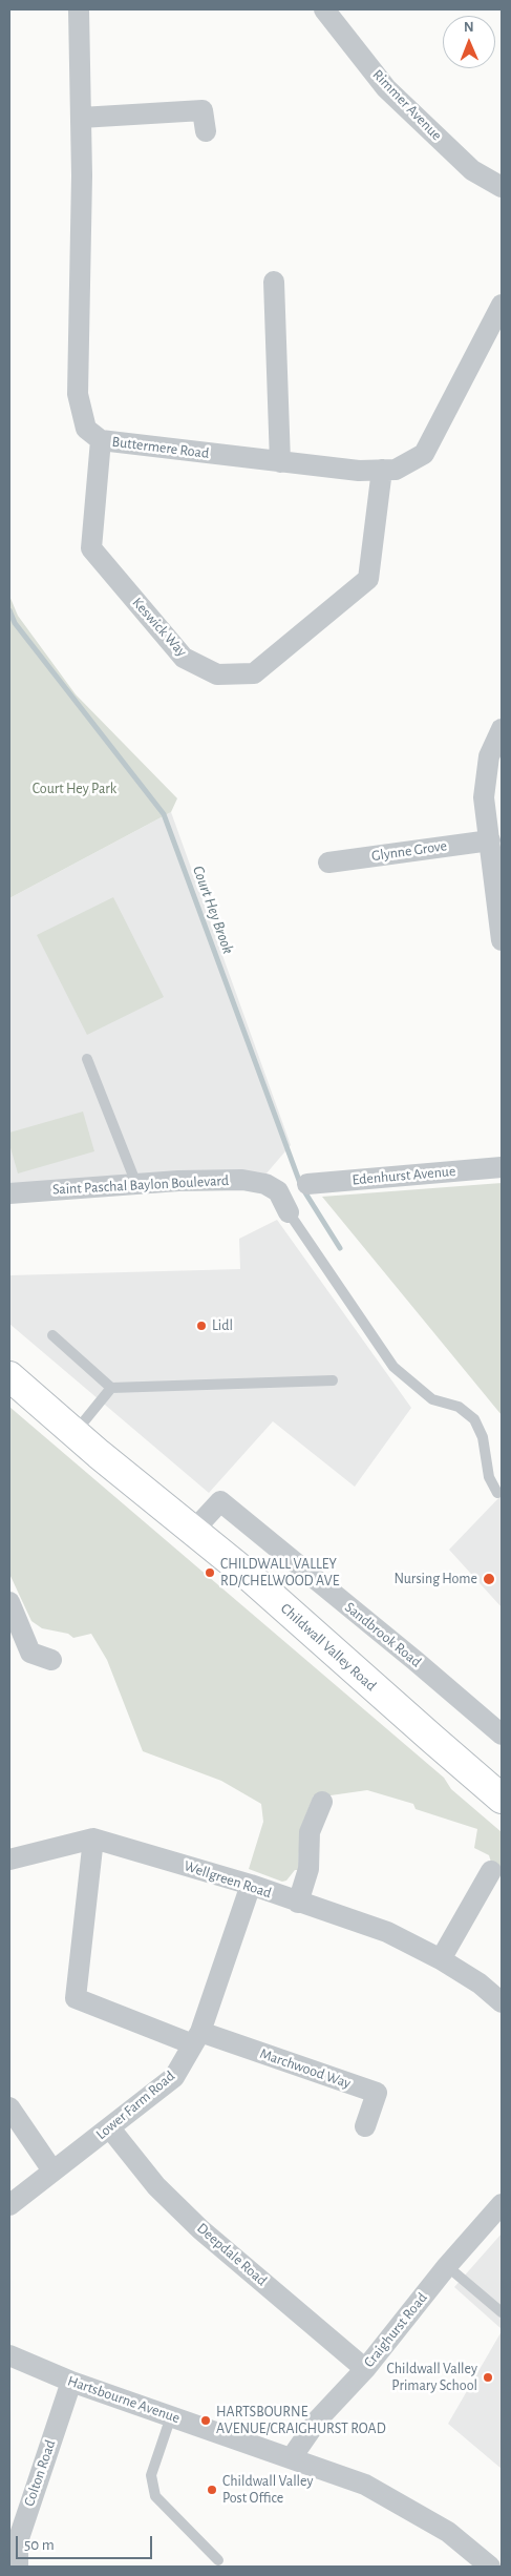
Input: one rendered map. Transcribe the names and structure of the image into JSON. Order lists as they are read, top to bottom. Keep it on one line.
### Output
{"streets":{"main road":["Childwall Valley Road"],"street":["Rimmer Avenue","Buttermere Road","Keswick Way","Glynne Grove","Edenhurst Avenue","Saint Paschal Baylon Boulevard","Sandbrook Road","Wellgreen Road","Marchwood Way","Lower Farm Road","Deepdale Road","Craighurst Road","Hartsbourne Avenue","Colton Road"]},"crossings":[["Buttermere Road","Keswick Way"],["Sandbrook Road","Childwall Valley Road"],["Wellgreen Road","Lower Farm Road"],["Marchwood Way","Lower Farm Road"],["Lower Farm Road","Deepdale Road"],["Deepdale Road","Craighurst Road"],["Craighurst Road","Hartsbourne Avenue"],["Hartsbourne Avenue","Colton Road"]],"water":["Court Hey Brook"],"parks":["Court Hey Park"],"places":["Lidl","CHILDWALL VALLEY RD/CHELWOOD AVE","Nursing Home","Childwall Valley Primary School","HARTSBOURNE AVENUE/CRAIGHURST ROAD","Childwall Valley Post Office"],"scale_bar":"50 m","north":"top"}
